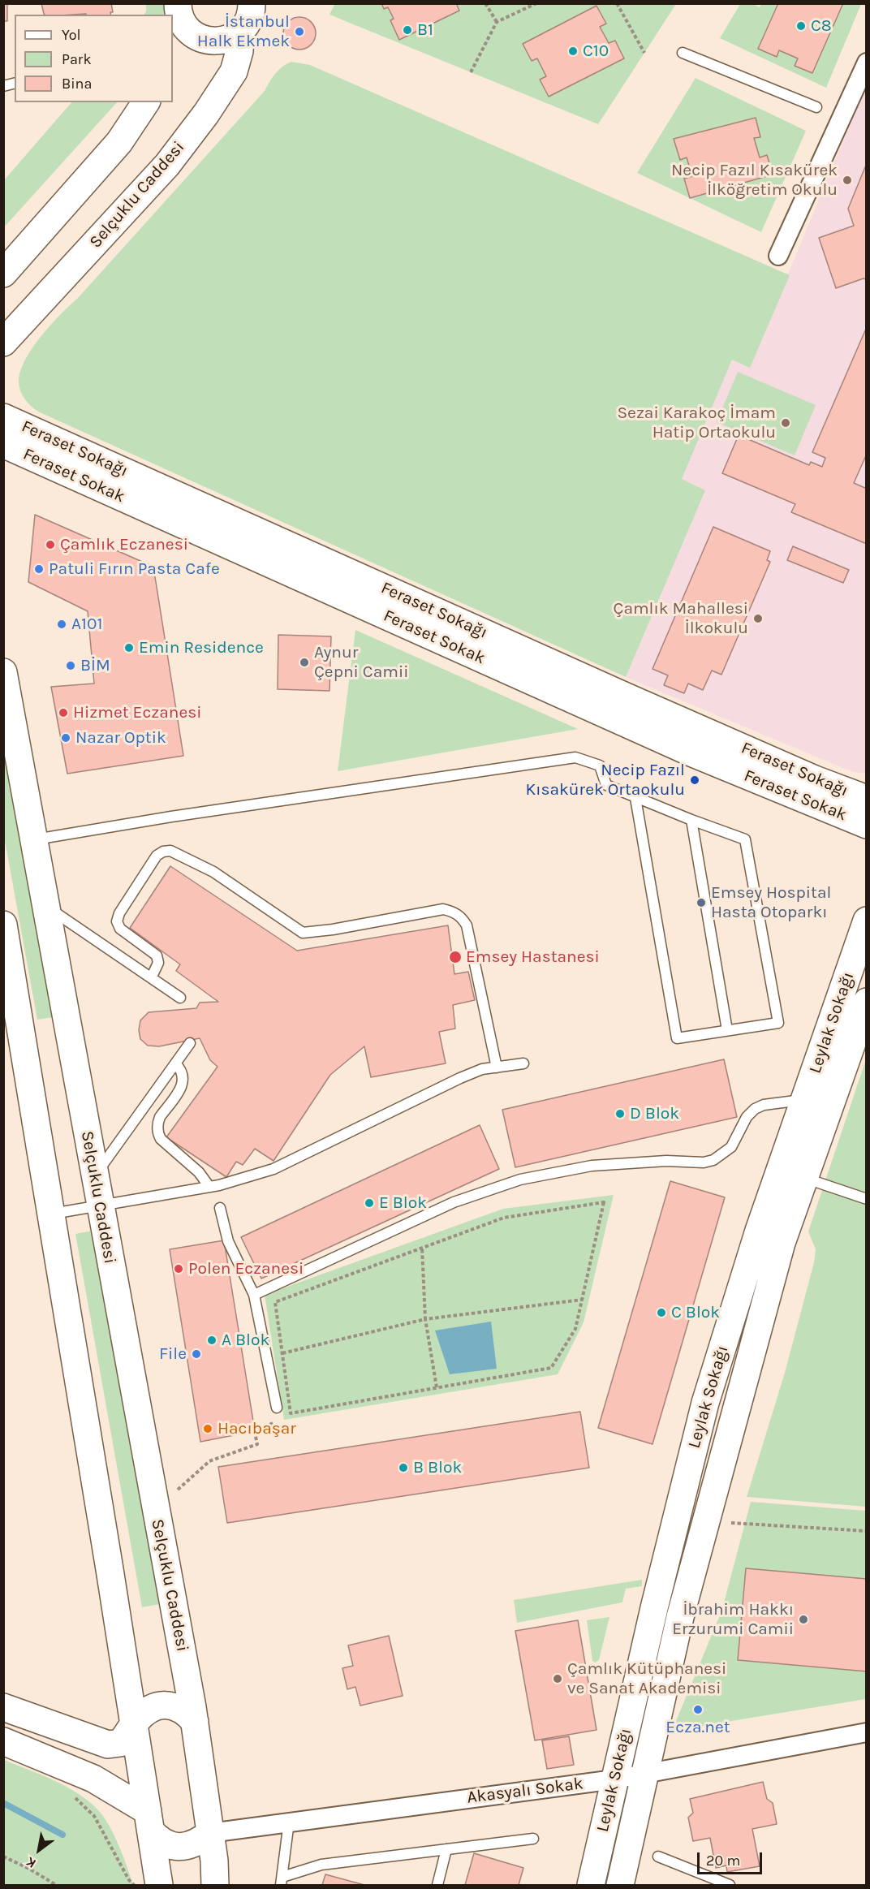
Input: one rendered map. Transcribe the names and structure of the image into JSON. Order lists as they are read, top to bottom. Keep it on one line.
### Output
{"streets":{"street":["Selçuklu Caddesi","Feraset Sokağı","Feraset Sokak","Leylak Sokağı","Akasyalı Sokak"]},"crossings":[["Selçuklu Caddesi","Akasyalı Sokak"],["Leylak Sokağı","Akasyalı Sokak"]],"places":["C8","B1","İstanbul Halk Ekmek","C10","Necip Fazıl Kısakürek İlköğretim Okulu","Sezai Karakoç İmam Hatip Ortaokulu","Çamlık Eczanesi","Patuli Fırın Pasta Cafe","Çamlık Mahallesi İlkokulu","A101","Emin Residence","Aynur Çepni Camii","BİM","Hizmet Eczanesi","Nazar Optik","Necip Fazıl Kısakürek Ortaokulu","Emsey Hospital Hasta Otoparkı","Emsey Hastanesi","D Blok","E Blok","Polen Eczanesi","C Blok","A Blok","File","Hacıbaşar","B Blok","İbrahim Hakkı Erzurumi Camii","Çamlık Kütüphanesi ve Sanat Akademisi","Ecza.net"],"legend":["Yol","Park","Bina"],"scale_bar":"20 m","north":"bottom left"}
